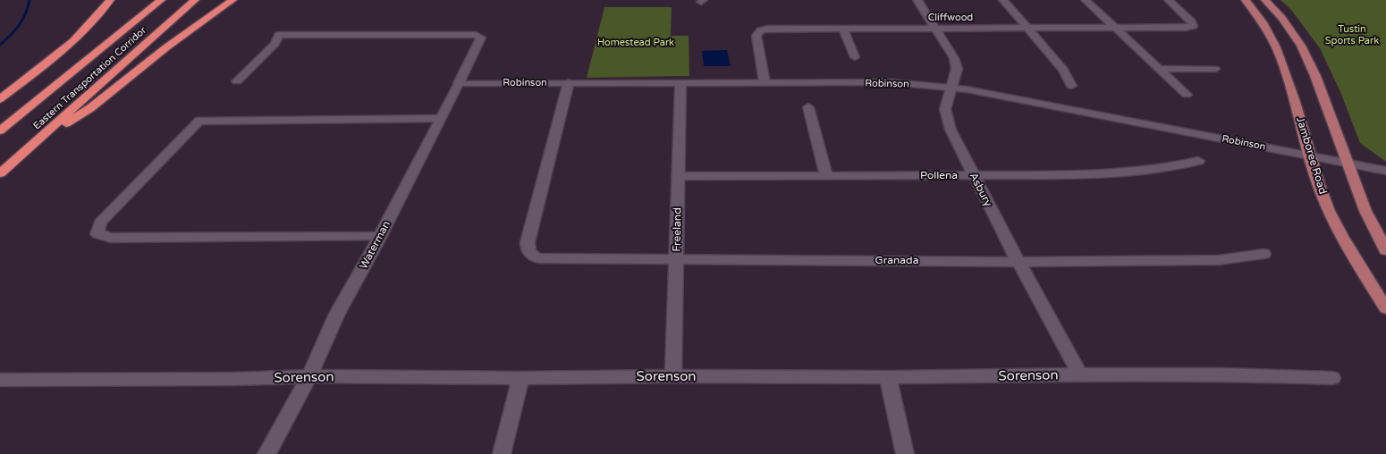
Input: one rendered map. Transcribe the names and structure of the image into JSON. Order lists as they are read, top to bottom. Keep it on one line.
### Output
{"streets":{"highway":["Eastern Transportation Corridor"],"main road":["Jamboree Road"],"street":["Cliffwood","Robinson","Pollena","Asbury","Freeland","Waterman","Granada","Sorenson"]},"crossings":[["Cliffwood","Robinson"],["Cliffwood","Asbury"],["Robinson","Jamboree Road"],["Robinson","Asbury"],["Robinson","Freeland"],["Robinson","Waterman"],["Robinson","Granada"],["Pollena","Asbury"],["Pollena","Freeland"],["Asbury","Granada"],["Asbury","Sorenson"],["Freeland","Granada"],["Freeland","Sorenson"],["Waterman","Sorenson"]],"parks":["Tustin Sports Park","Homestead Park"]}
